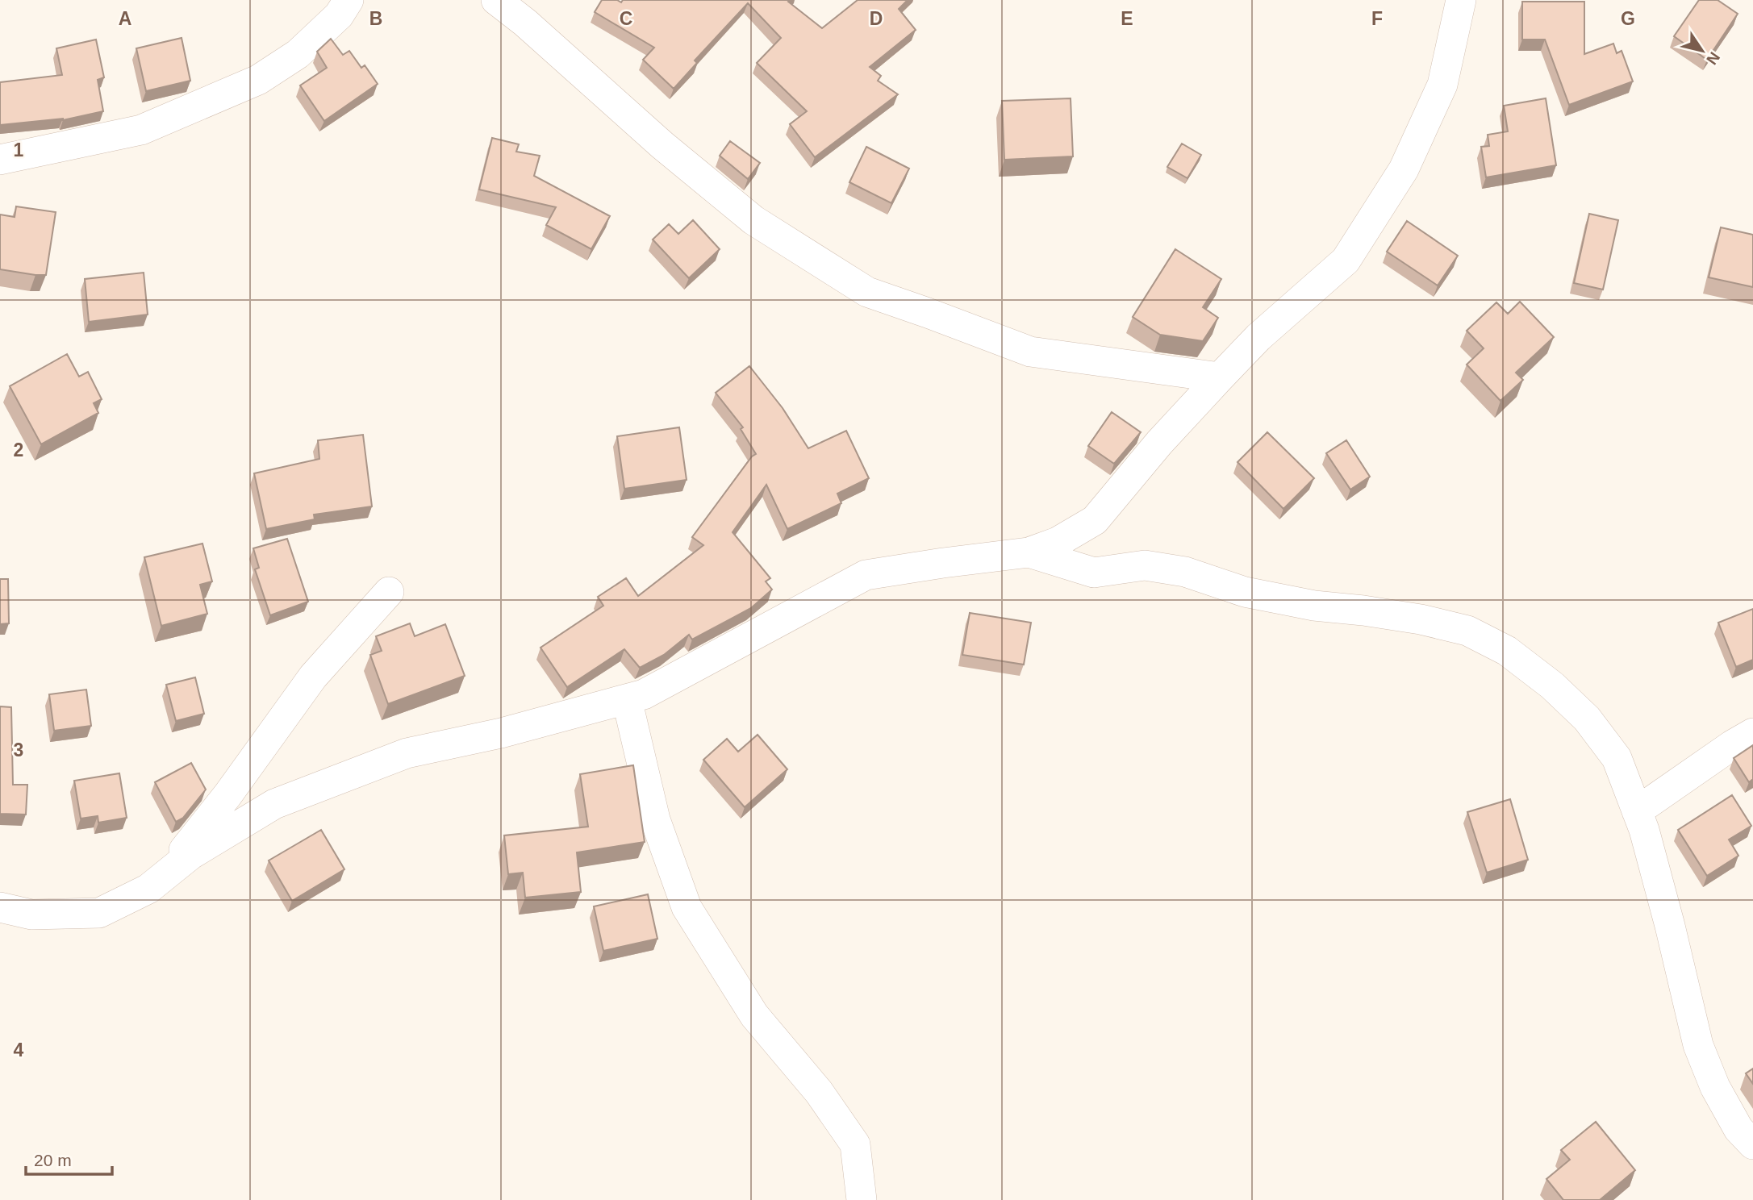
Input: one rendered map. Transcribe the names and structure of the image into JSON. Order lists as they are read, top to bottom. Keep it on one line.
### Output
{"scale_bar":"20 m","north":"bottom right","grid":{"columns":["A","B","C","D","E","F","G"],"rows":["1","2","3","4"]}}
